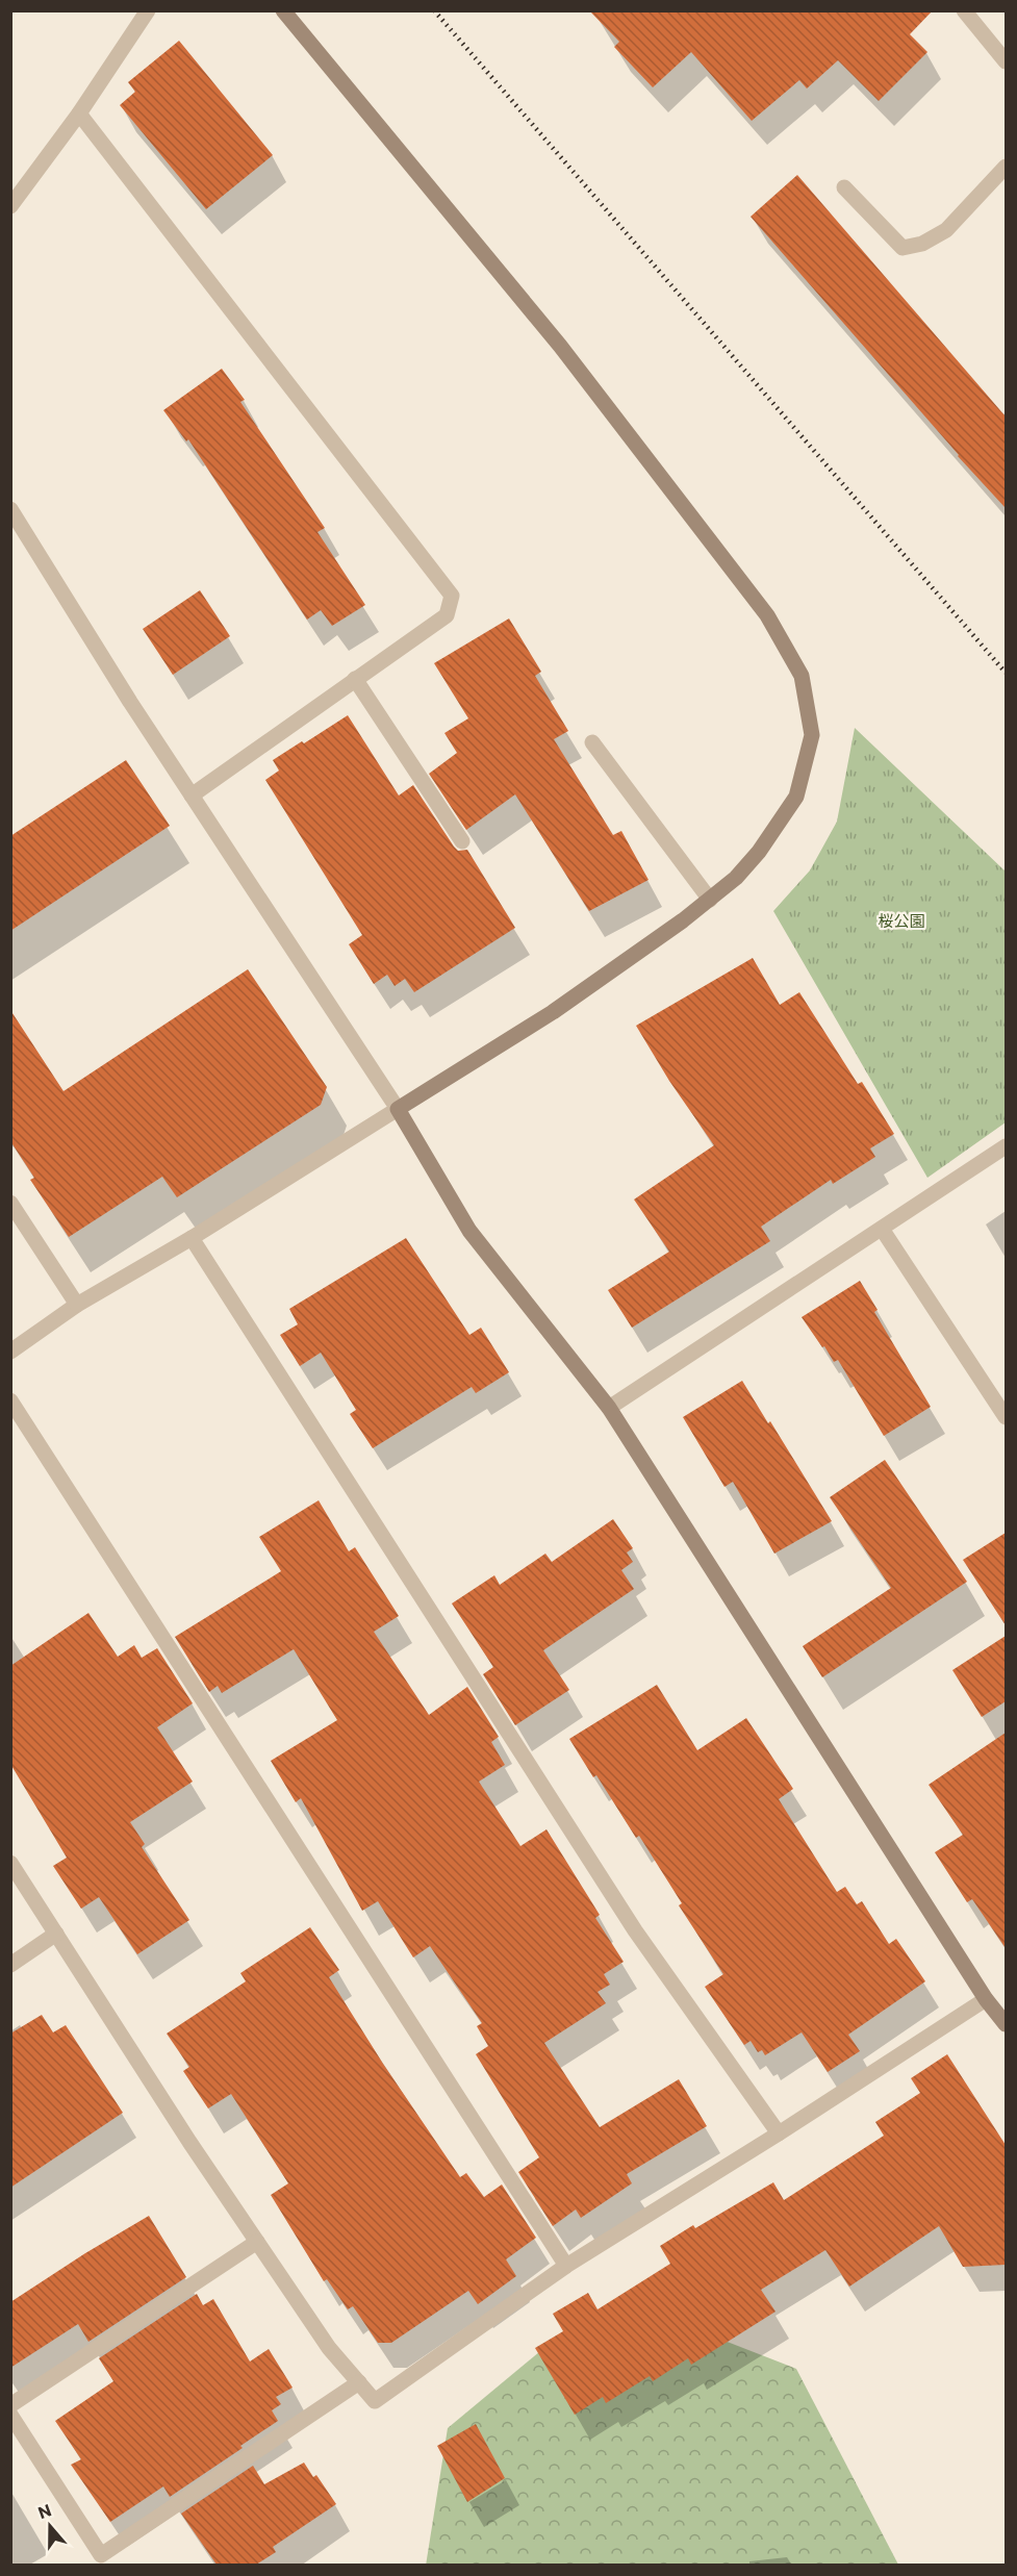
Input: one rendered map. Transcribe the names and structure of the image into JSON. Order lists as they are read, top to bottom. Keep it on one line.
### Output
{"parks":["桜公園"],"north":"top"}
